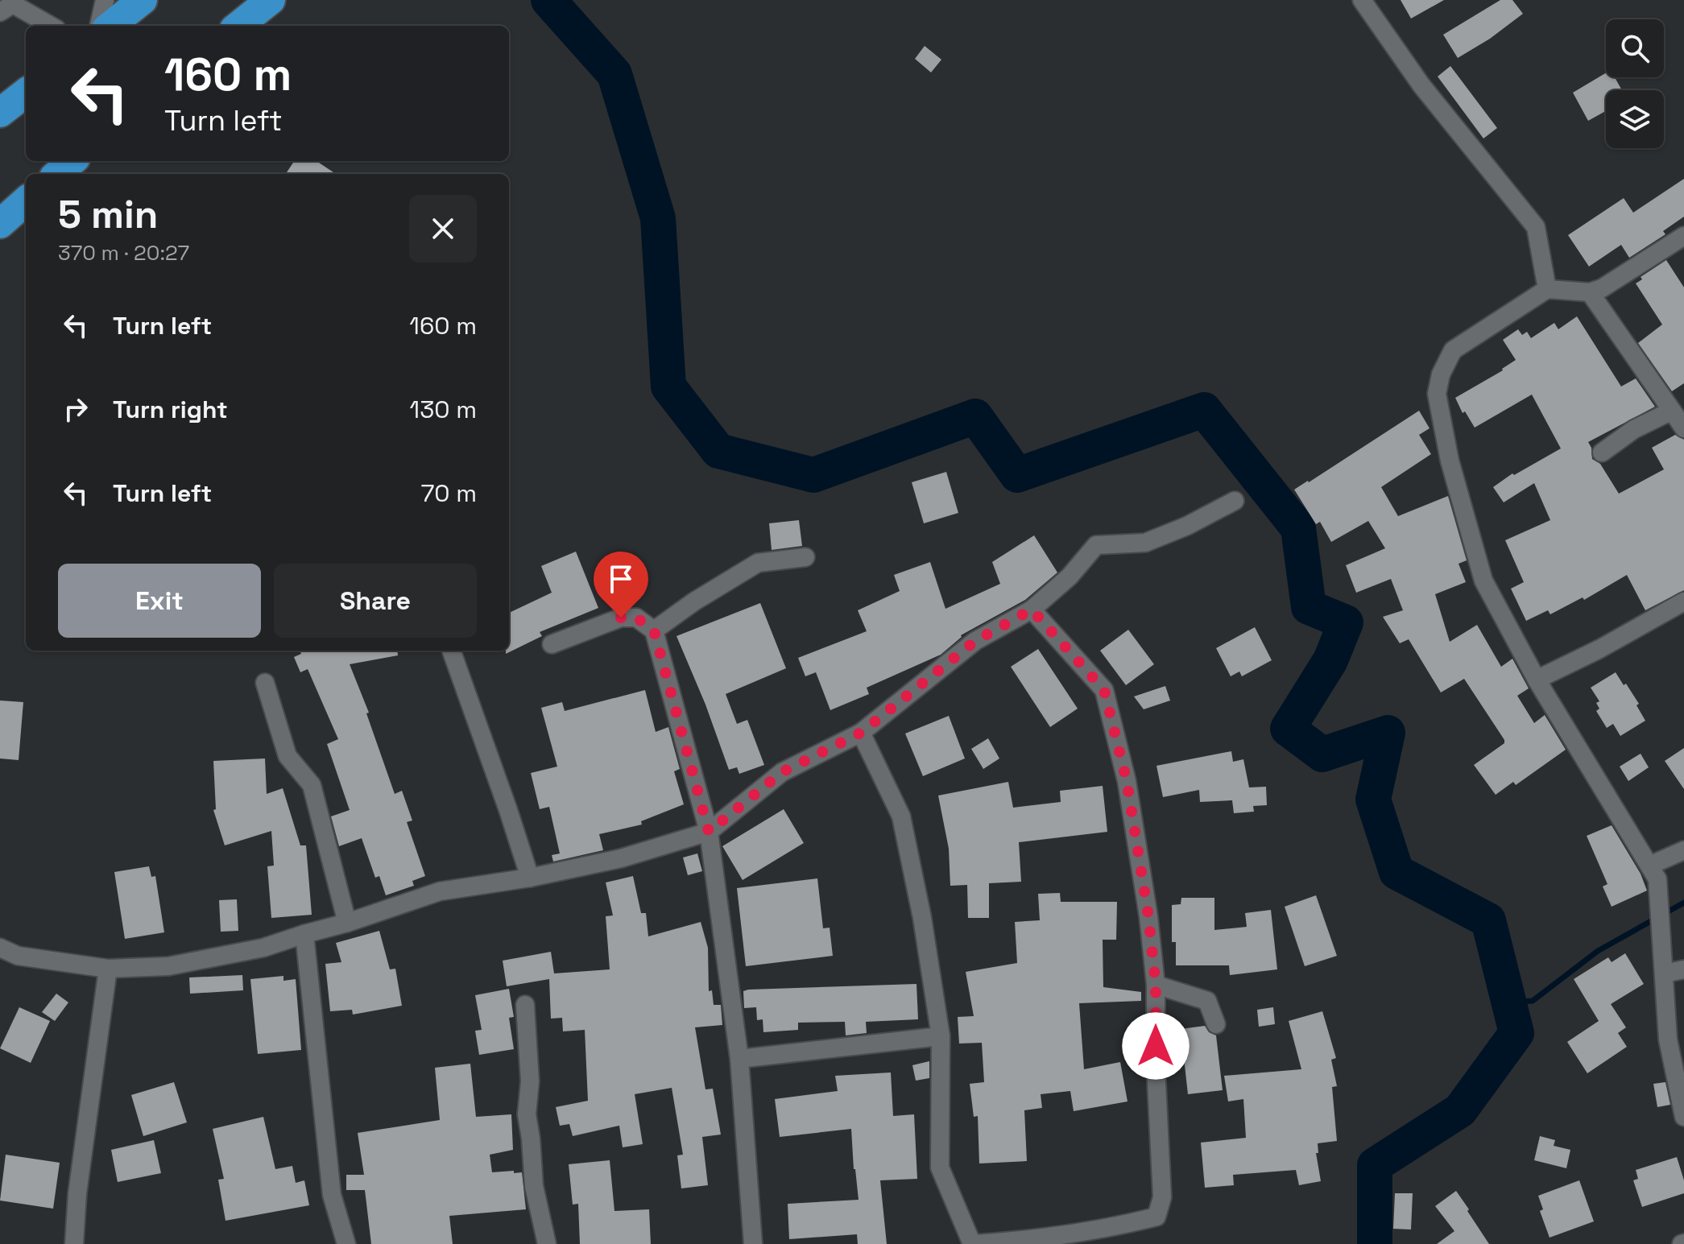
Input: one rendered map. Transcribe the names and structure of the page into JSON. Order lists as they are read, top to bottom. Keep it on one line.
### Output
{"page":{"turn":["160 m","Turn left"],"heading":["5 min","370 m · 20:27"],"list":[{"name":"Turn left","value":"160 m"},{"name":"Turn right","value":"130 m"},{"name":"Turn left","value":"70 m"}],"buttons":["Exit","Share"]}}
